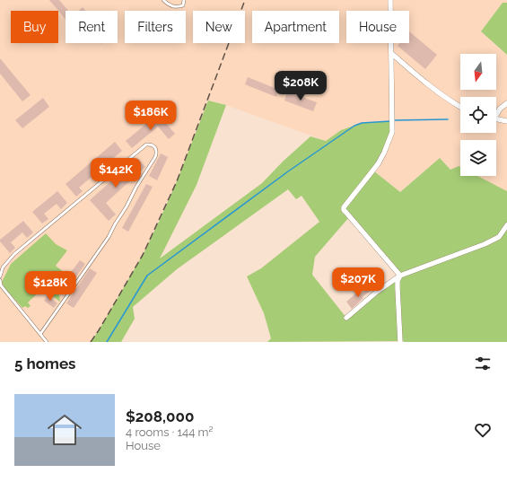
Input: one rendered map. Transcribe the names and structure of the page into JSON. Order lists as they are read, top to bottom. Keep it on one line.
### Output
{"north":"bottom","page":{"chip":["Buy","Rent","Filters","New","Apartment","House"],"price":["$208K","$186K","$142K","$207K","$128K"],"heading":"5 homes","list":[{"name":"$208,000","note":"4 rooms · 144 m² · House"}]}}
